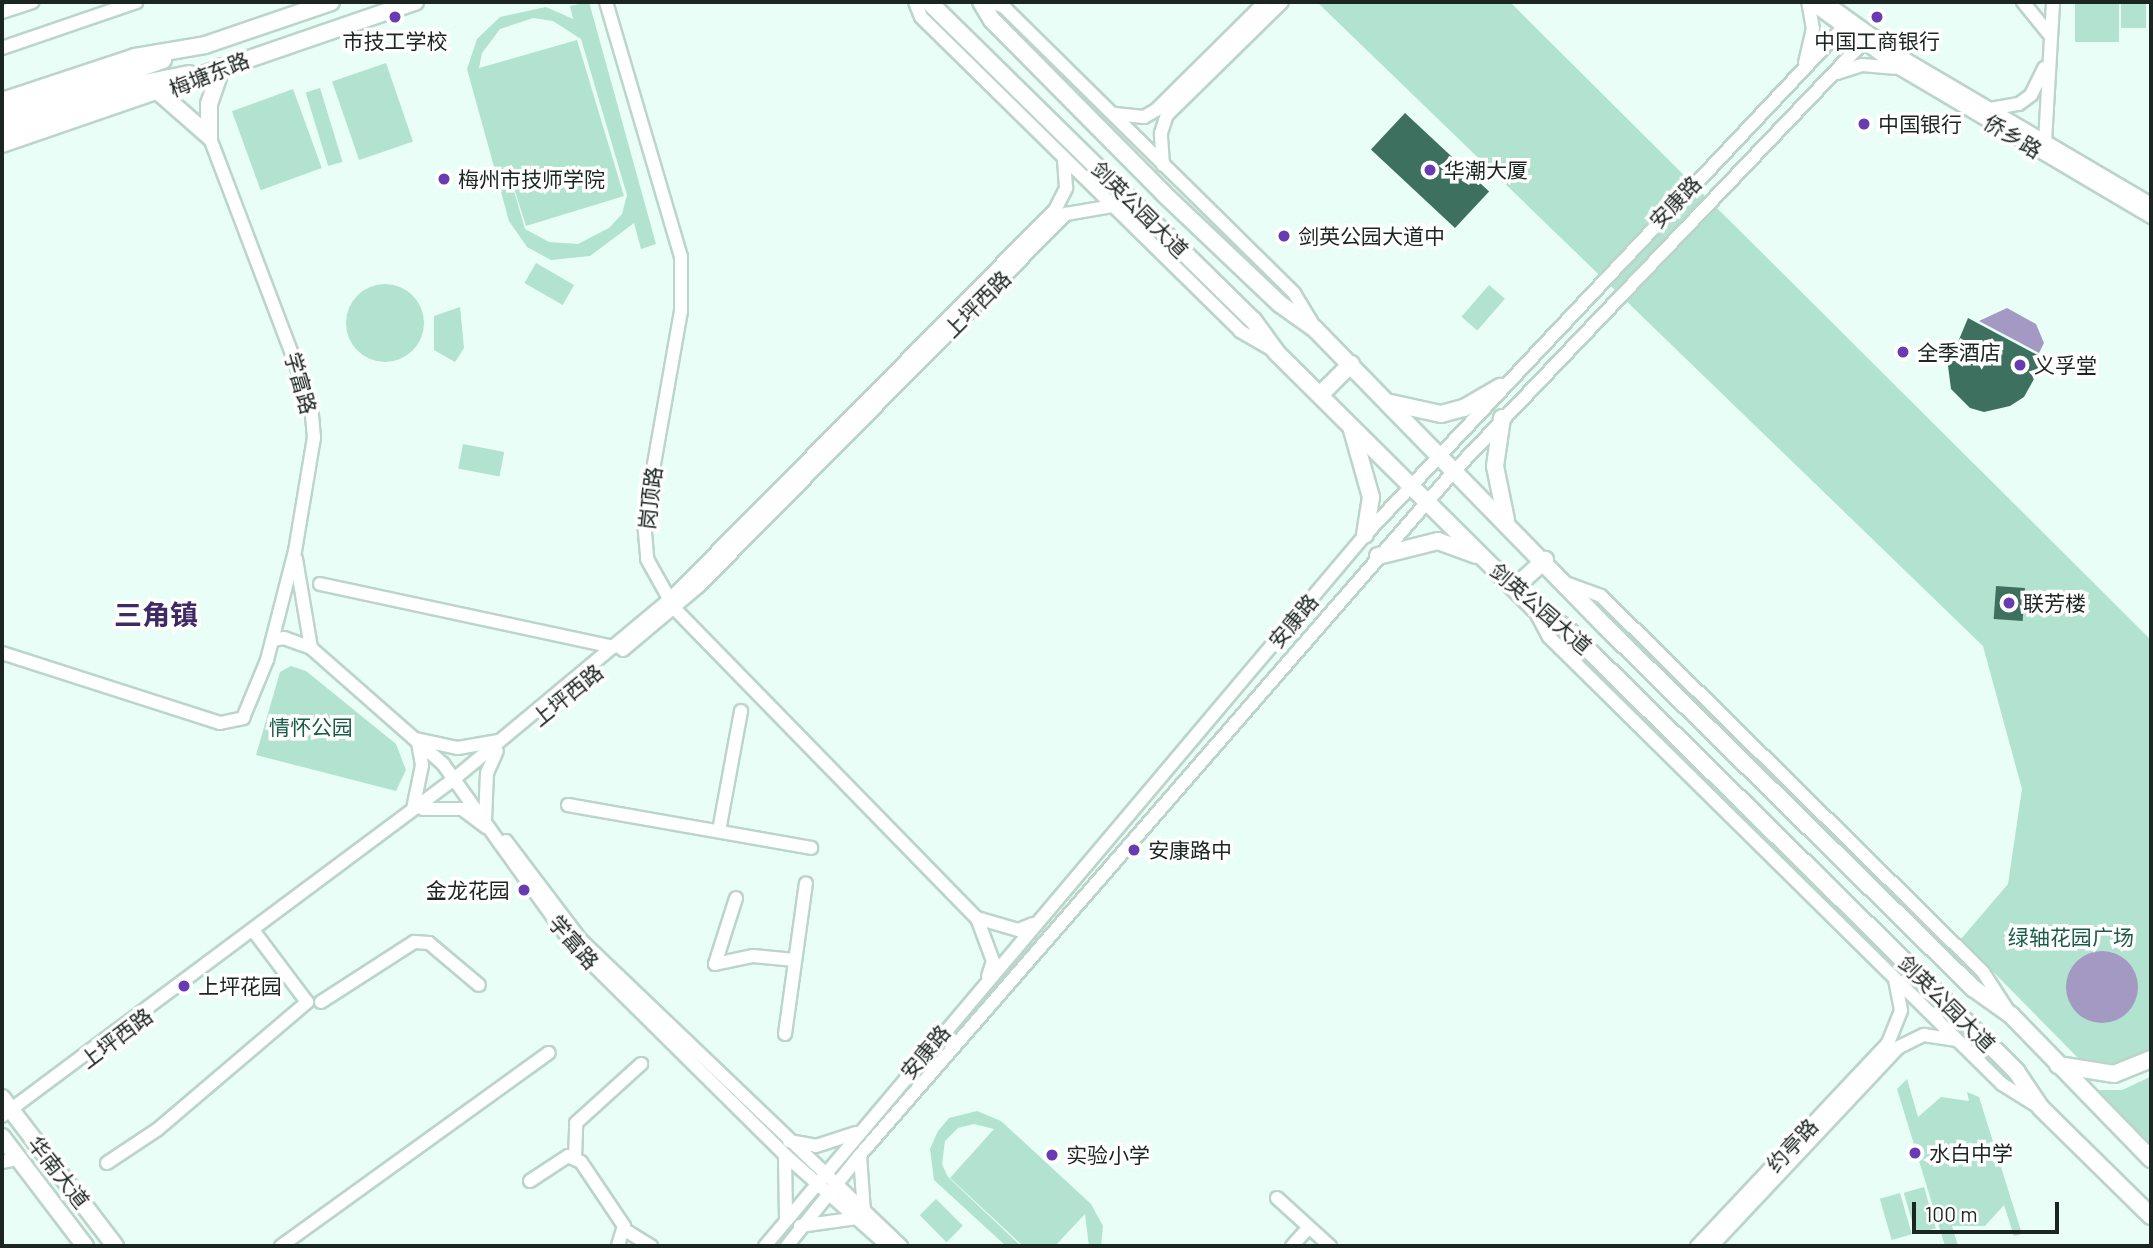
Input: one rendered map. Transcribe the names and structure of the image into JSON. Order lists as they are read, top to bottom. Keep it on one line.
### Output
{"streets":{"main road":["梅塘东路","剑英公园大道","华南大道"],"street":["侨乡路","安康路","上坪西路","学富路","岗顶路","约亭路"]},"crossings":[["侨乡路","安康路"],["安康路","剑英公园大道"],["安康路","学富路"],["上坪西路","学富路"],["上坪西路","岗顶路"],["上坪西路","华南大道"]],"districts":["三角镇"],"parks":["情怀公园","绿轴花园广场"],"places":["市技工学校","中国工商银行","中国银行","华潮大厦","梅州市技师学院","剑英公园大道中","全季酒店","义孚堂","联芳楼","安康路中","金龙花园","上坪花园","水白中学","实验小学"],"scale_bar":"100 m"}
